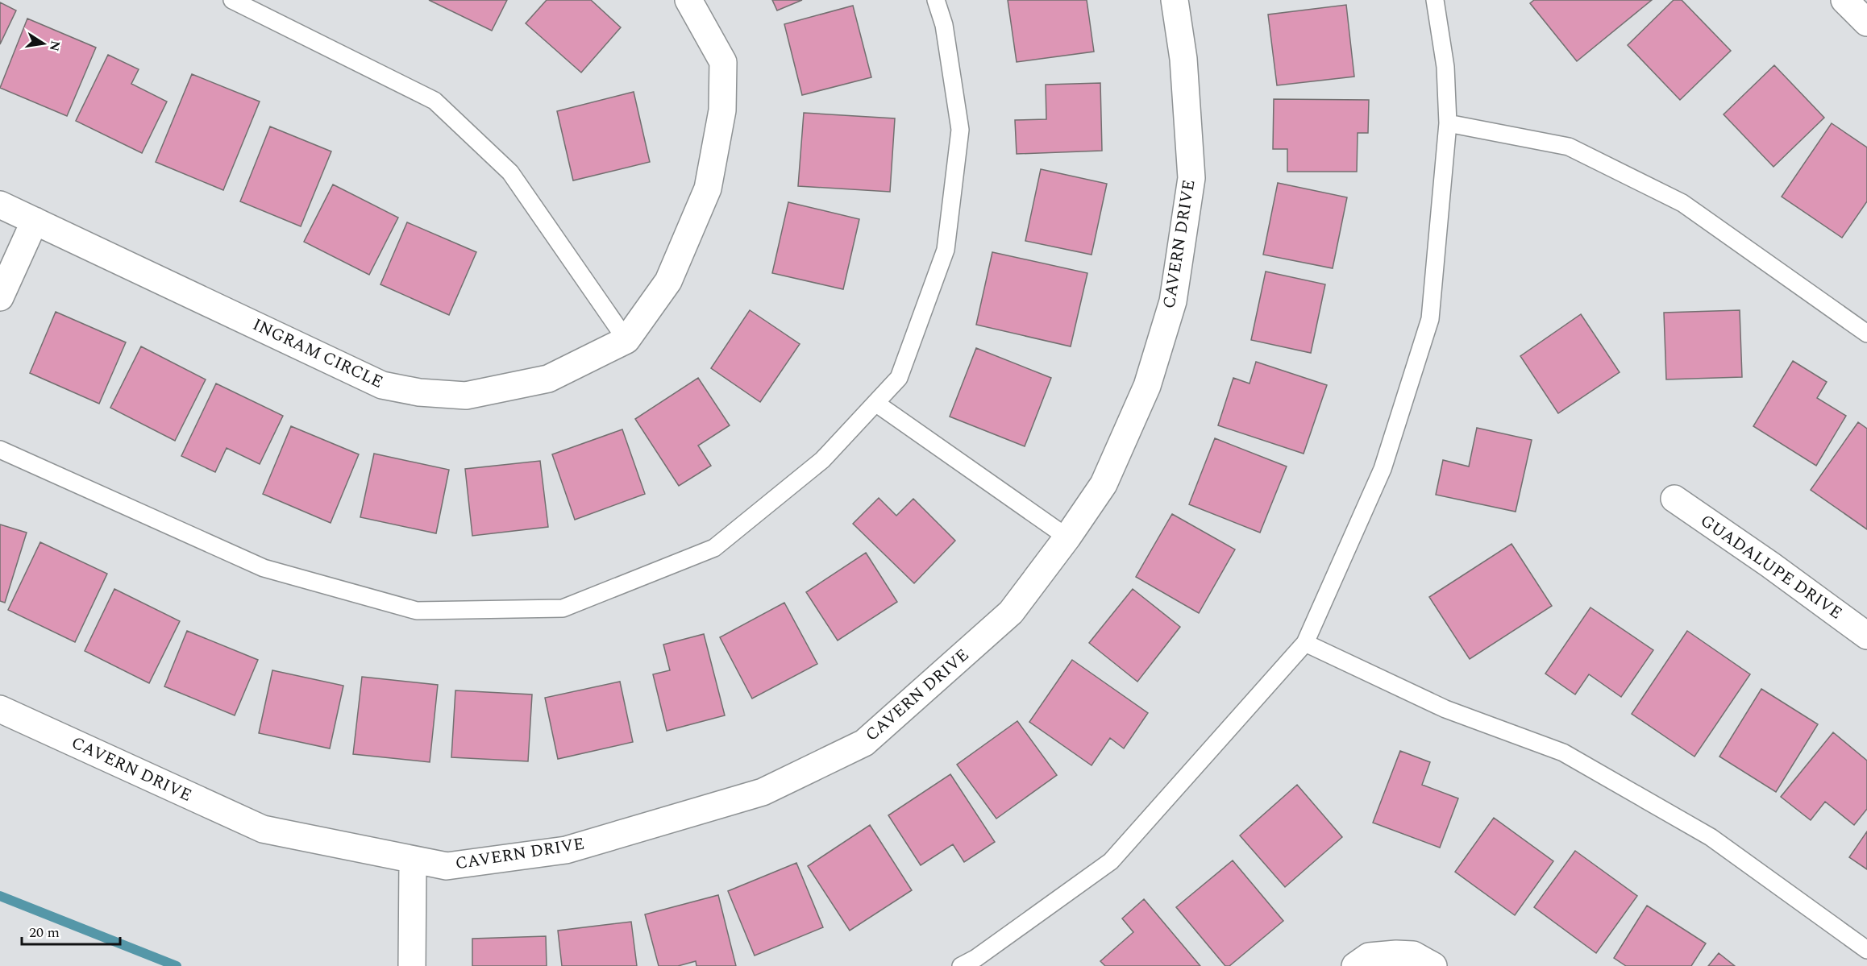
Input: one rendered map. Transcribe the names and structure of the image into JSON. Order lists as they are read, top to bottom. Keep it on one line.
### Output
{"streets":{"street":["CAVERN DRIVE","INGRAM CIRCLE","GUADALUPE DRIVE"]},"scale_bar":"20 m","north":"right"}
